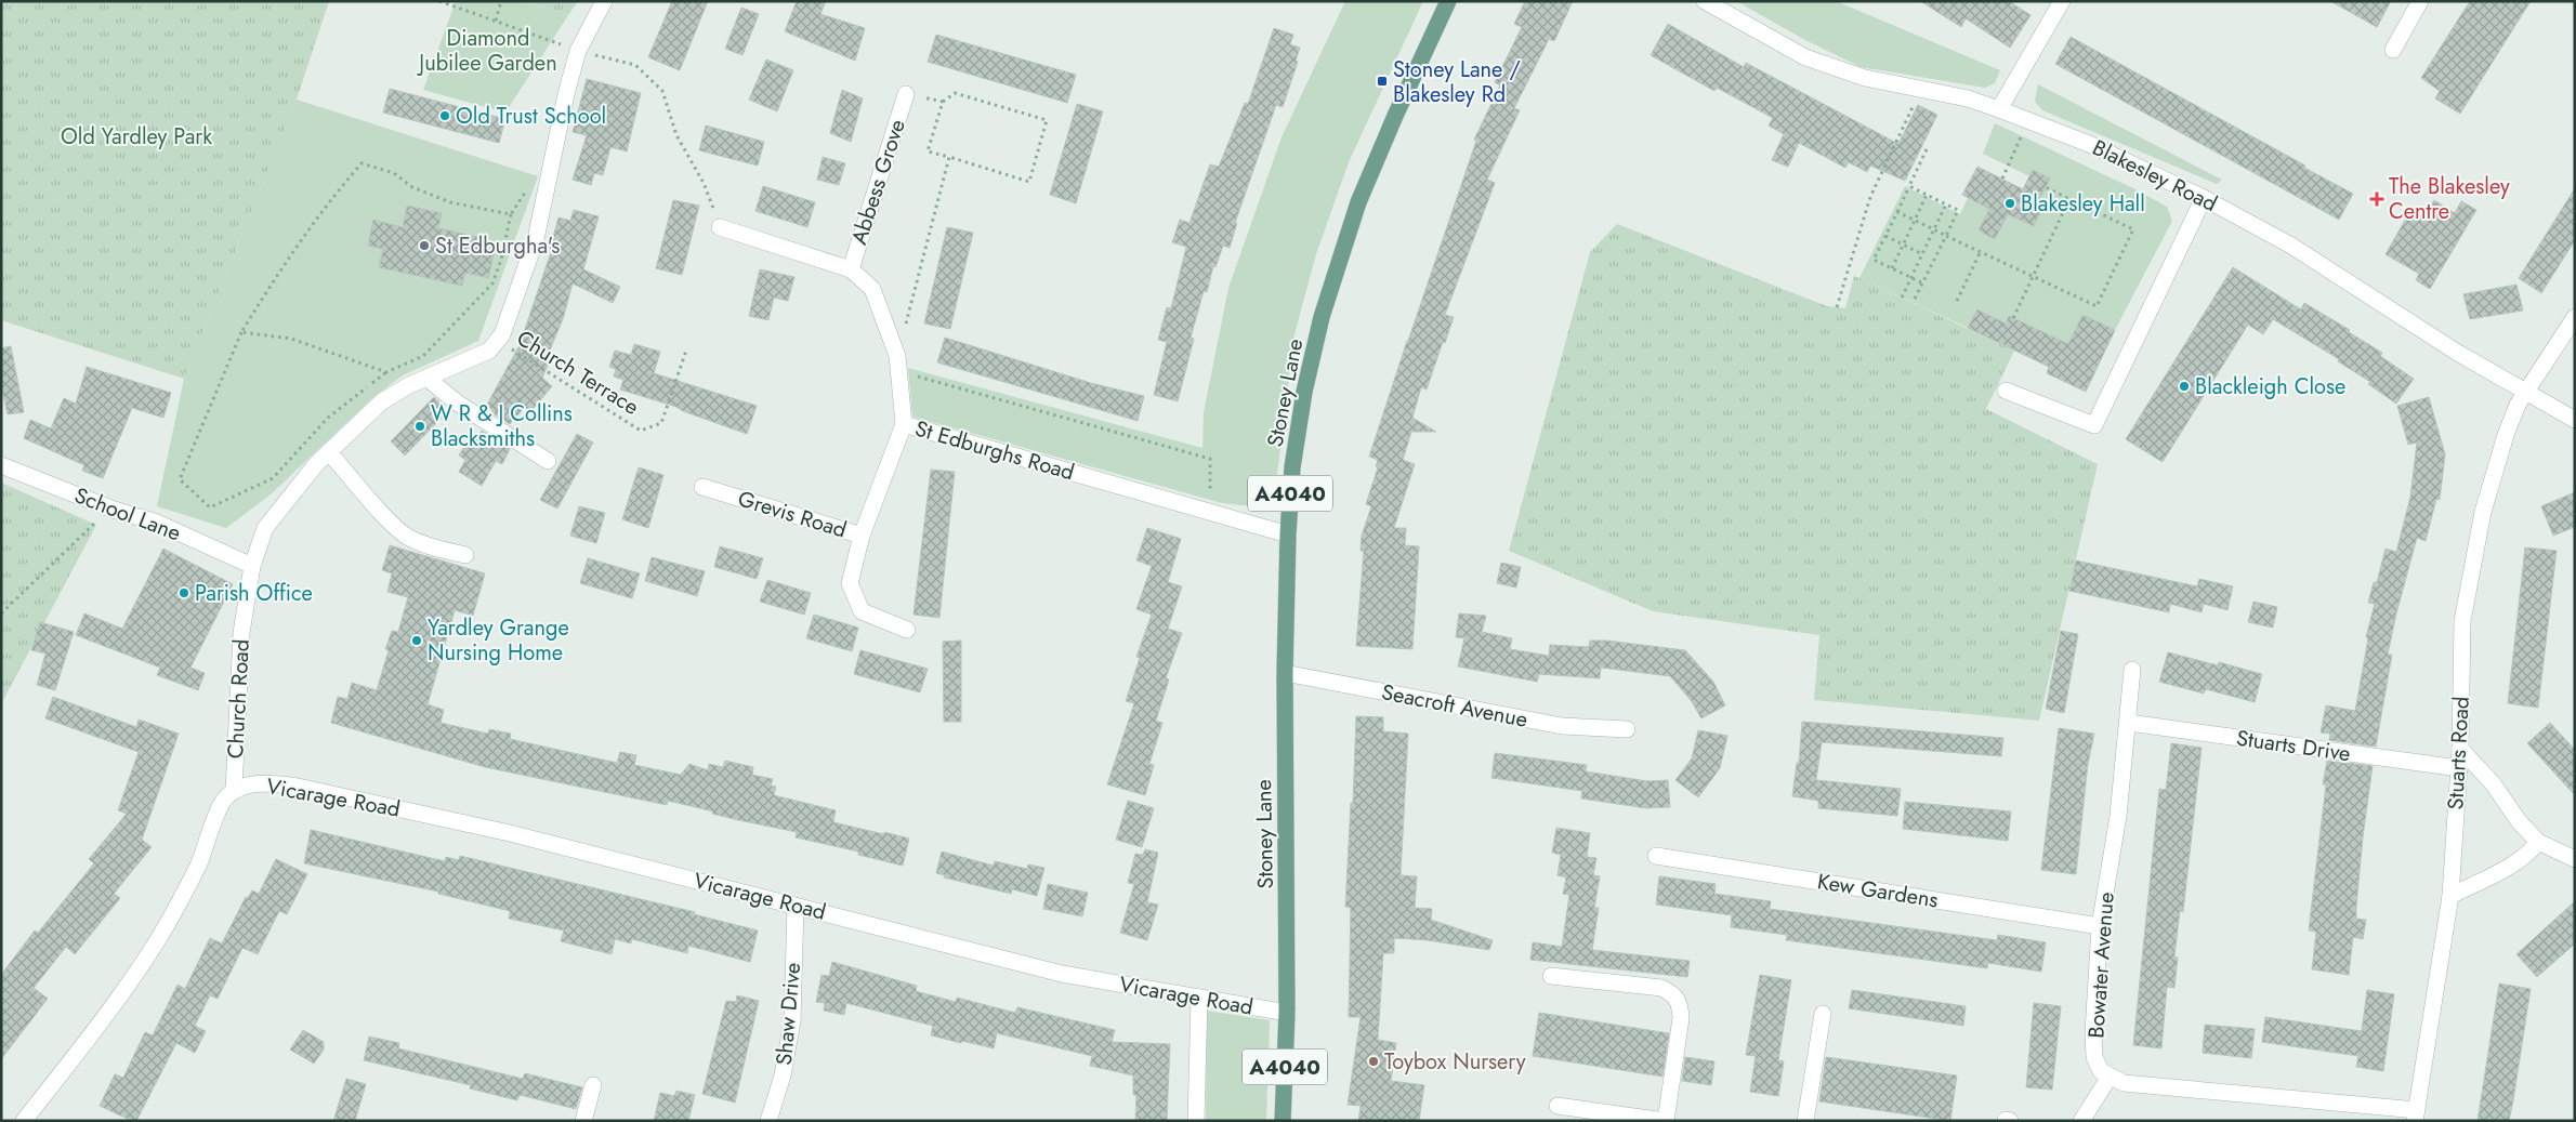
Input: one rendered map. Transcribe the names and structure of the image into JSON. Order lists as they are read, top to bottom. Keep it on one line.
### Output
{"streets":{"main road":["Stoney Lane","A4040"],"street":["Blakesley Road","Abbess Grove","St Edburghs Road","School Lane","Grevis Road","Church Road","Seacroft Avenue","Stuarts Drive","Stuarts Road","Vicarage Road","Kew Gardens","Bowater Avenue","Shaw Drive"],"path":["Church Terrace"]},"crossings":[["Blakesley Road","Stuarts Road"],["Abbess Grove","St Edburghs Road"],["Church Terrace","Church Road"],["Stoney Lane","St Edburghs Road"],["Stoney Lane","A4040"],["Stoney Lane","Seacroft Avenue"],["Stoney Lane","Vicarage Road"],["St Edburghs Road","Grevis Road"],["A4040","Vicarage Road"],["School Lane","Church Road"],["Church Road","Vicarage Road"],["Stuarts Drive","Stuarts Road"],["Stuarts Drive","Bowater Avenue"],["Vicarage Road","Shaw Drive"],["Kew Gardens","Bowater Avenue"]],"parks":["Diamond Jubilee Garden","Old Yardley Park"],"places":{"transit":["Stoney Lane / Blakesley Rd"],"other":["Old Trust School","Blakesley Hall","St Edburgha's","Blackleigh Close","W R & J Collins Blacksmiths","Parish Office","Yardley Grange Nursing Home","Toybox Nursery"],"health":["The Blakesley Centre"]}}
